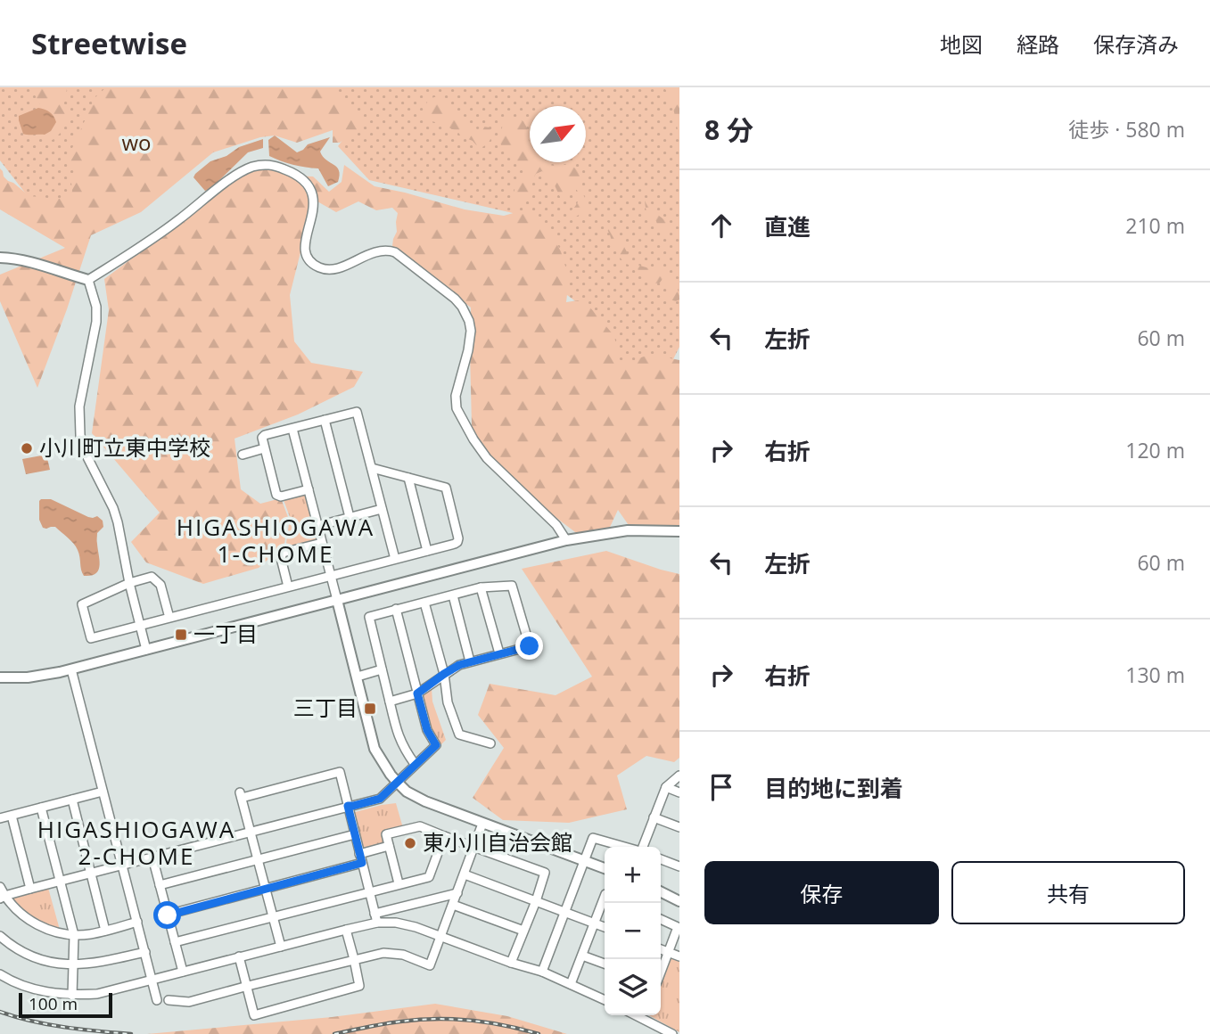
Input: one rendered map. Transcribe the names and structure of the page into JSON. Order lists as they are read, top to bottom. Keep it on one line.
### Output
{"districts":["HIGASHIOGAWA 1-CHOME","HIGASHIOGAWA 2-CHOME"],"parks":["wo"],"places":{"other":["小川町立東中学校","東小川自治会館"],"transit":["一丁目","三丁目"]},"scale_bar":"100 m","north":"top right","page":{"header":"Streetwise","nav":["地図","経路","保存済み"],"heading":["8 分","徒歩 · 580 m"],"list":[["直進","210 m"],["左折","60 m"],["右折","120 m"],["左折","60 m"],["右折","130 m"],"目的地に到着"],"buttons":["保存","共有"],"map_buttons":["+","−"],"scale":"100 m"}}
